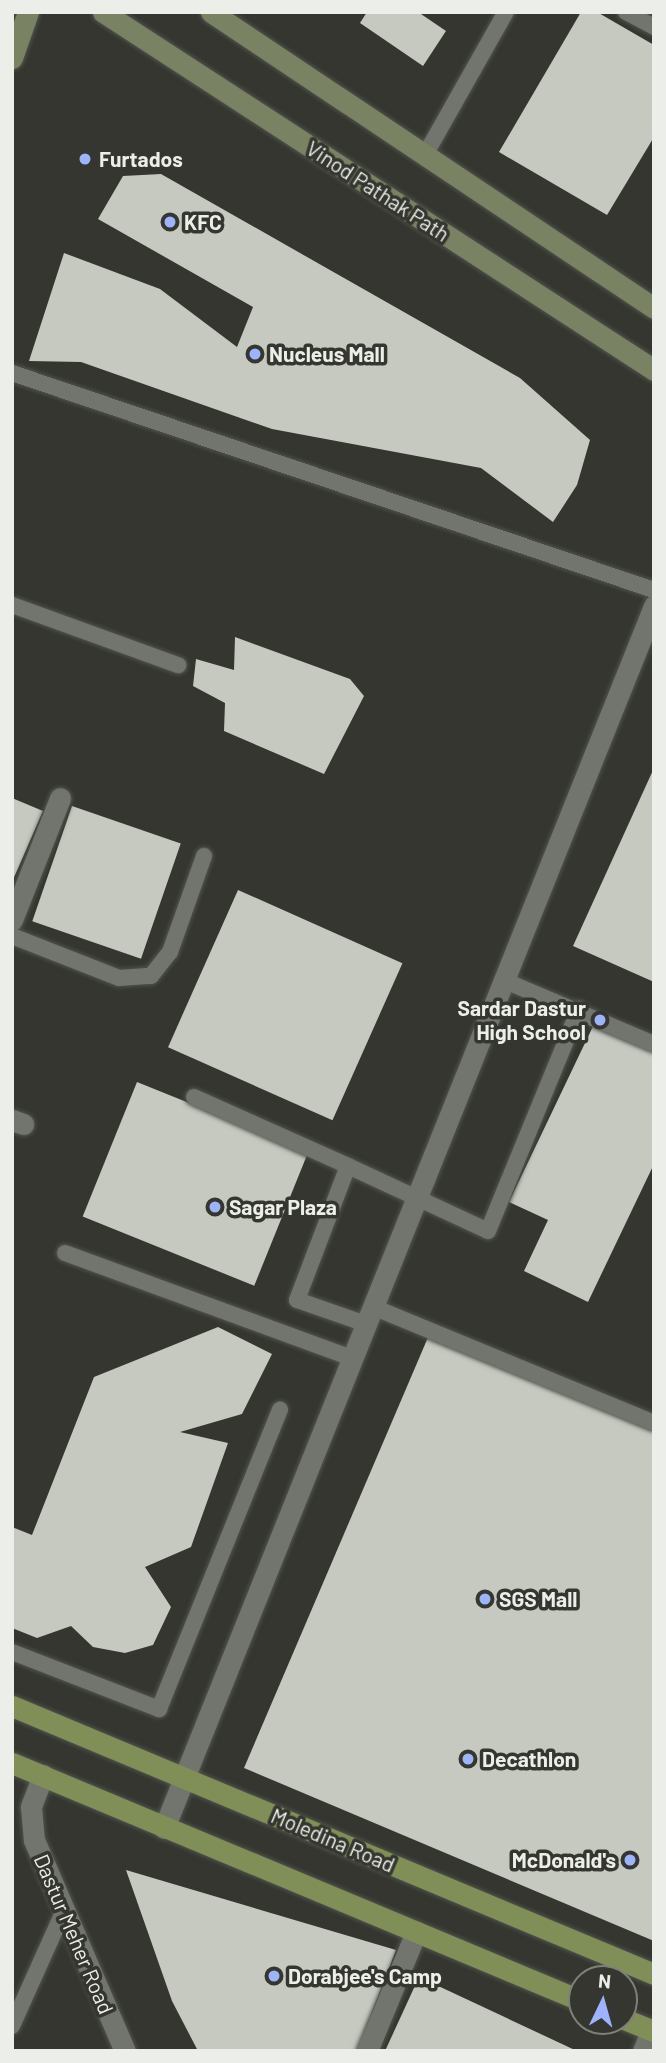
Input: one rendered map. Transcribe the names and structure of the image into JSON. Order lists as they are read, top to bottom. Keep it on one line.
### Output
{"streets":{"main road":["Vinod Pathak Path","Moledina Road"],"street":["Dastur Meher Road"]},"places":["Furtados","KFC","Nucleus Mall","Sardar Dastur High School","Sagar Plaza","SGS Mall","Decathlon","McDonald's","Dorabjee's Camp"],"north":"top"}
